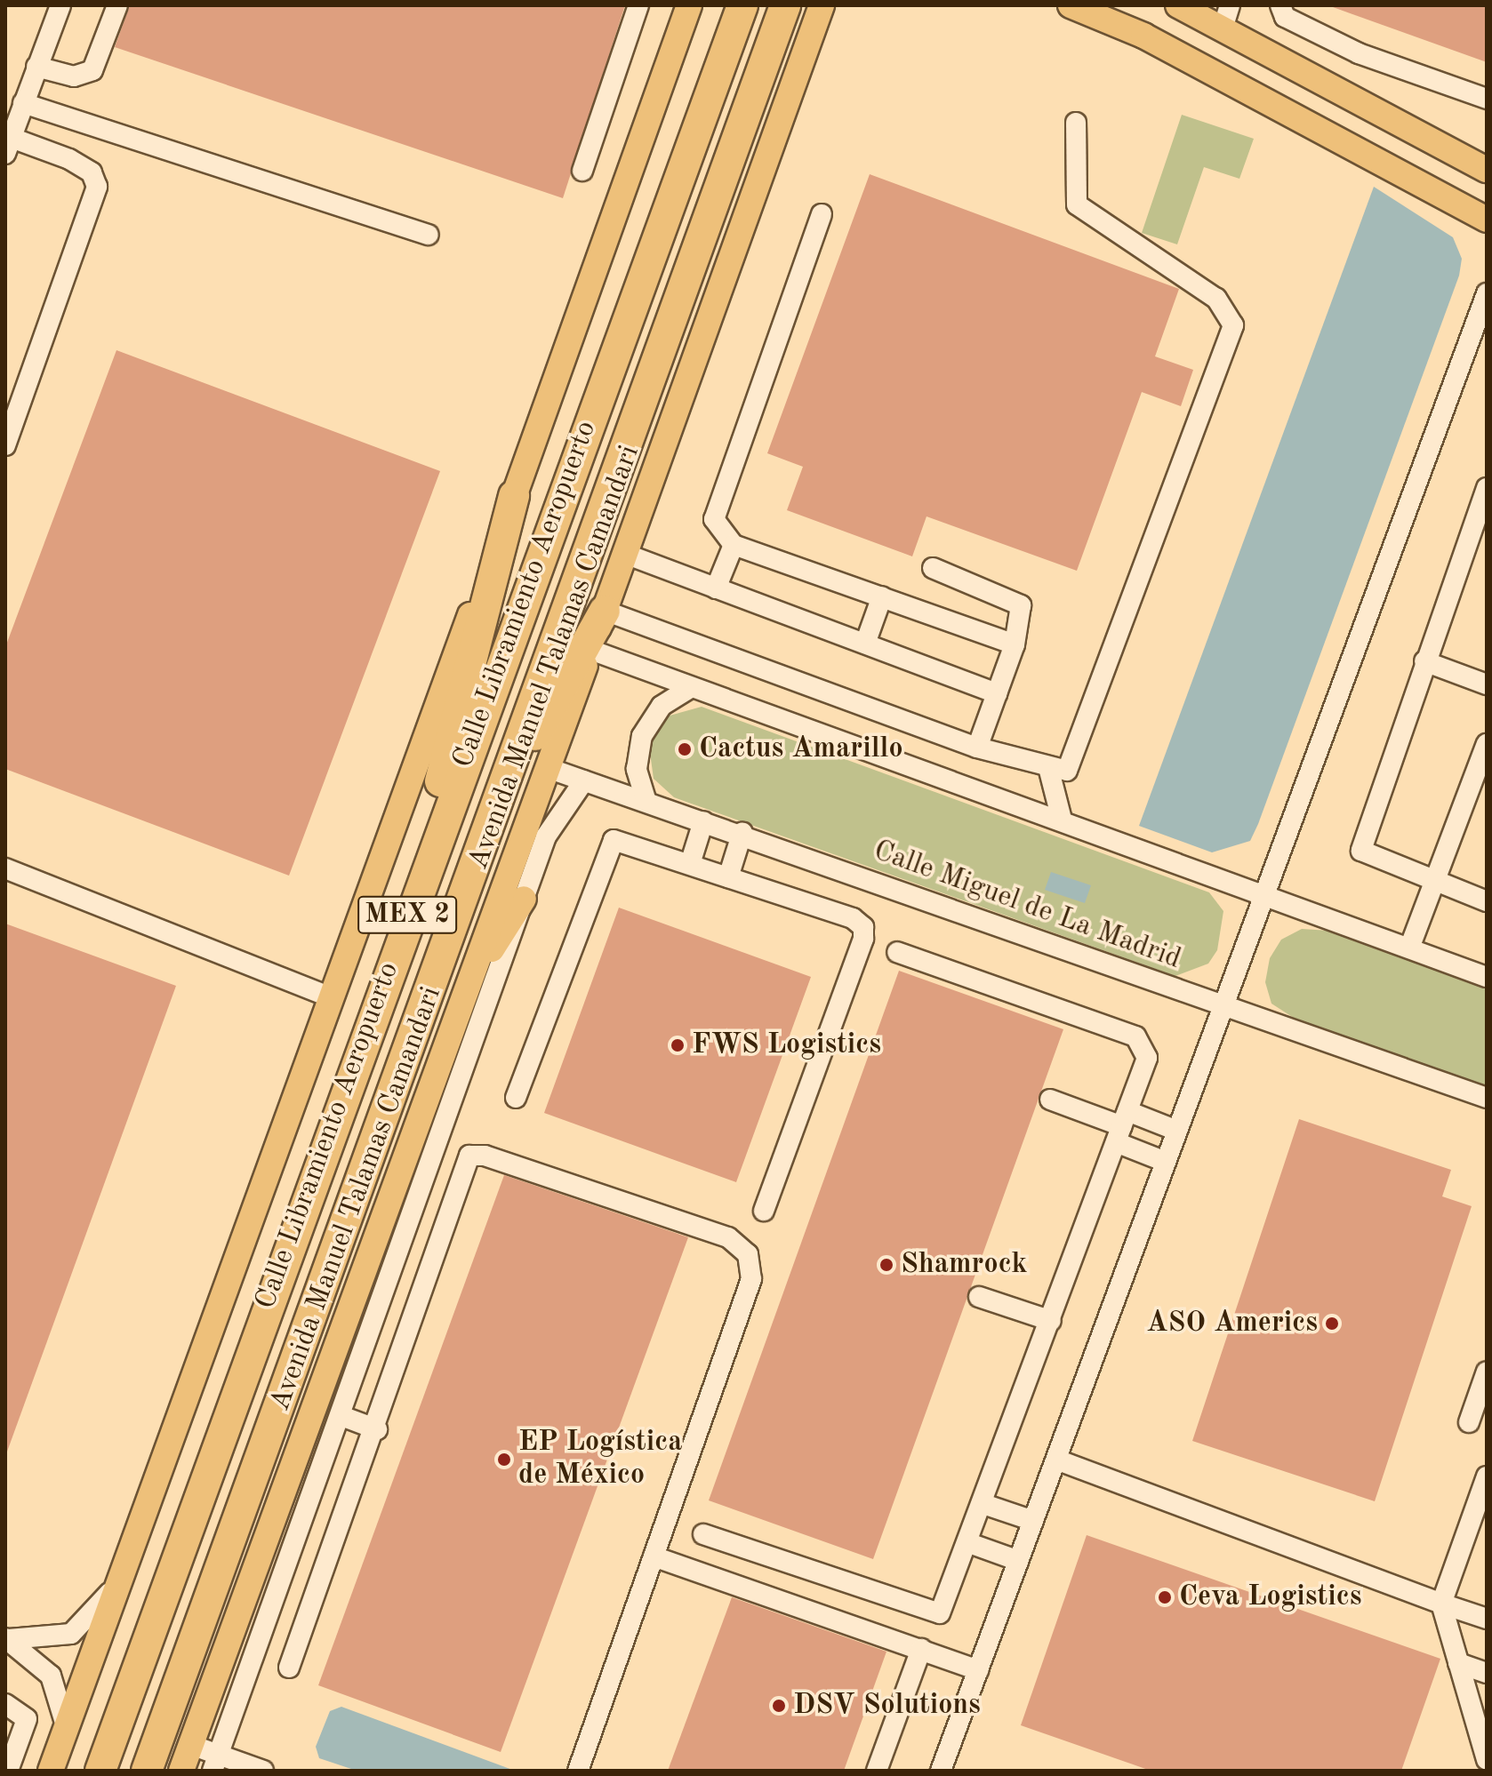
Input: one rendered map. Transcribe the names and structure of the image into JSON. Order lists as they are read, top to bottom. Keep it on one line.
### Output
{"streets":{"highway":["Calle Libramiento Aeropuerto","MEX 2"],"main road":["Avenida Manuel Talamas Camandari"],"street":["Calle Miguel de La Madrid"]},"crossings":[["Avenida Manuel Talamas Camandari","Calle Miguel de La Madrid"]],"places":["Cactus Amarillo","FWS Logistics","Shamrock","ASO Americs","EP Logística de México","Ceva Logistics","DSV Solutions"]}
